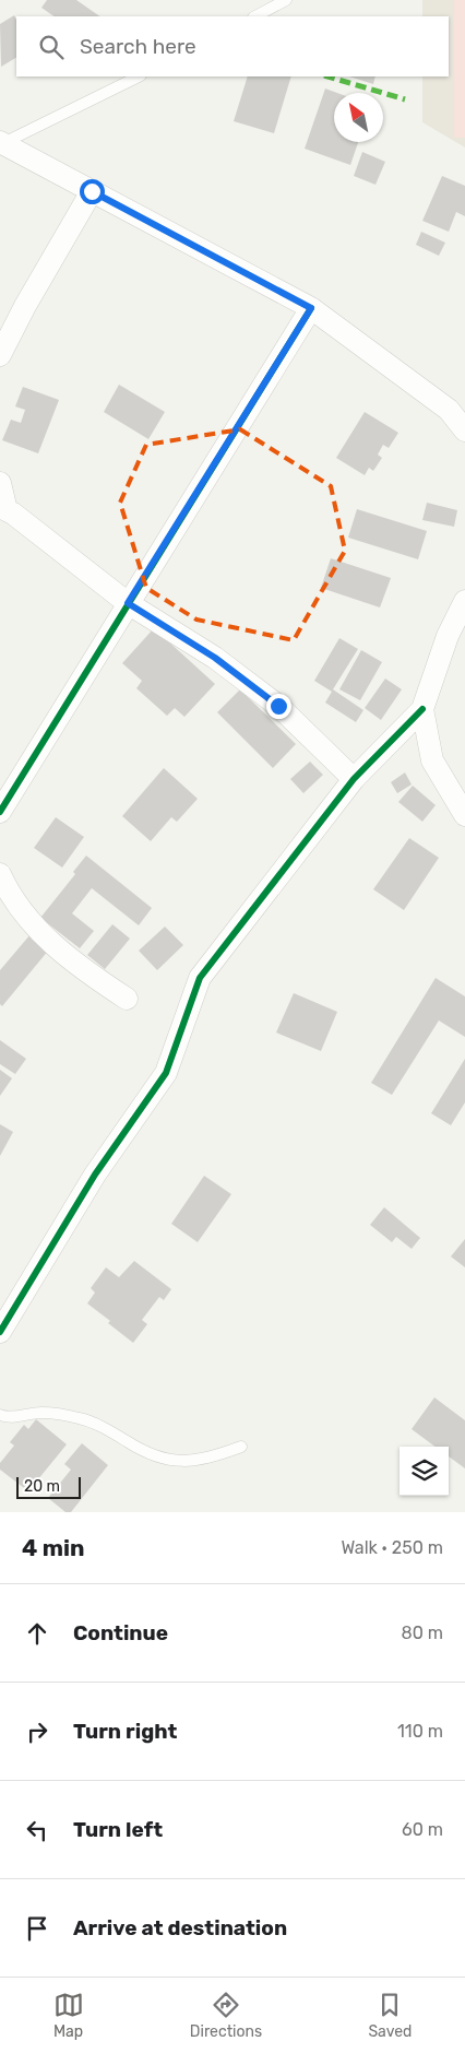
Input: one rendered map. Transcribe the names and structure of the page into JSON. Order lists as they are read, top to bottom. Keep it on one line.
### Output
{"scale_bar":"20 m","north":"top left","page":{"search":"Search here","scale":"20 m","heading":["4 min","Walk · 250 m"],"list":[["Continue","80 m"],["Turn right","110 m"],["Turn left","60 m"],"Arrive at destination"],"nav":["Map","Directions","Saved"]}}
